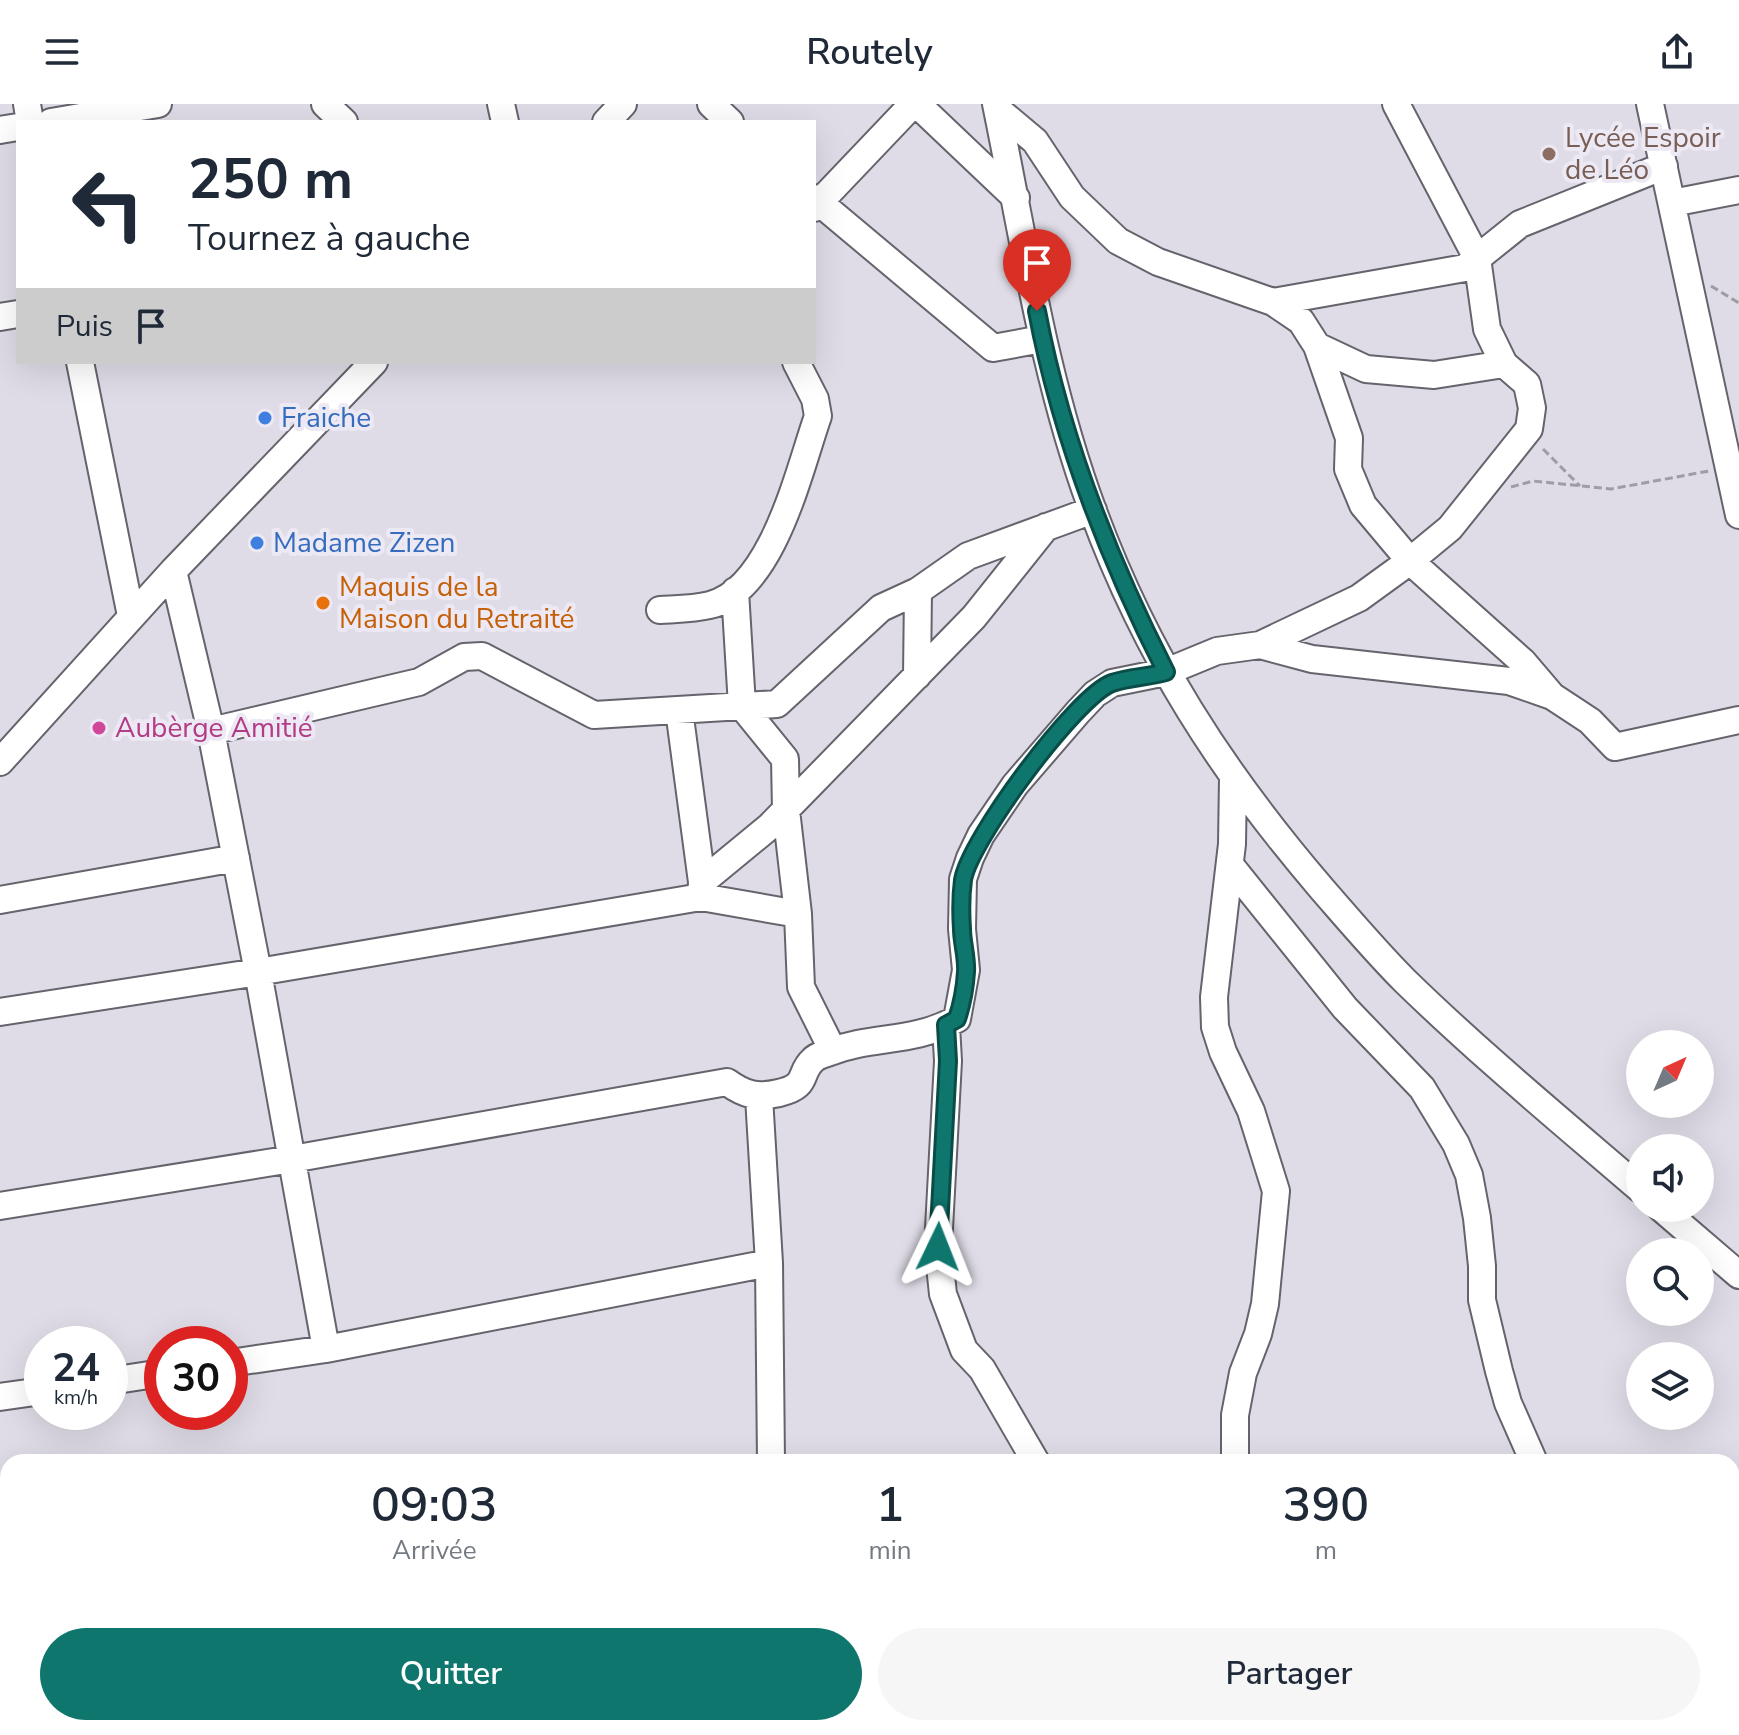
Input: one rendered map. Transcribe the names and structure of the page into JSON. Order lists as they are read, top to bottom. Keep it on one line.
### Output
{"places":["Lycée Espoir de Léo","Fraiche","Madame Zizen","Maquis de la Maison du Retraité","Aubèrge Amitié"],"north":"top right","page":{"header":"Routely","turn":["250 m","Tournez à gauche"],"then":"Puis","speed":"24 km/h","limit":"30","eta":["09:03","Arrivée","1","min","390","m"],"buttons":["Quitter","Partager"]}}
